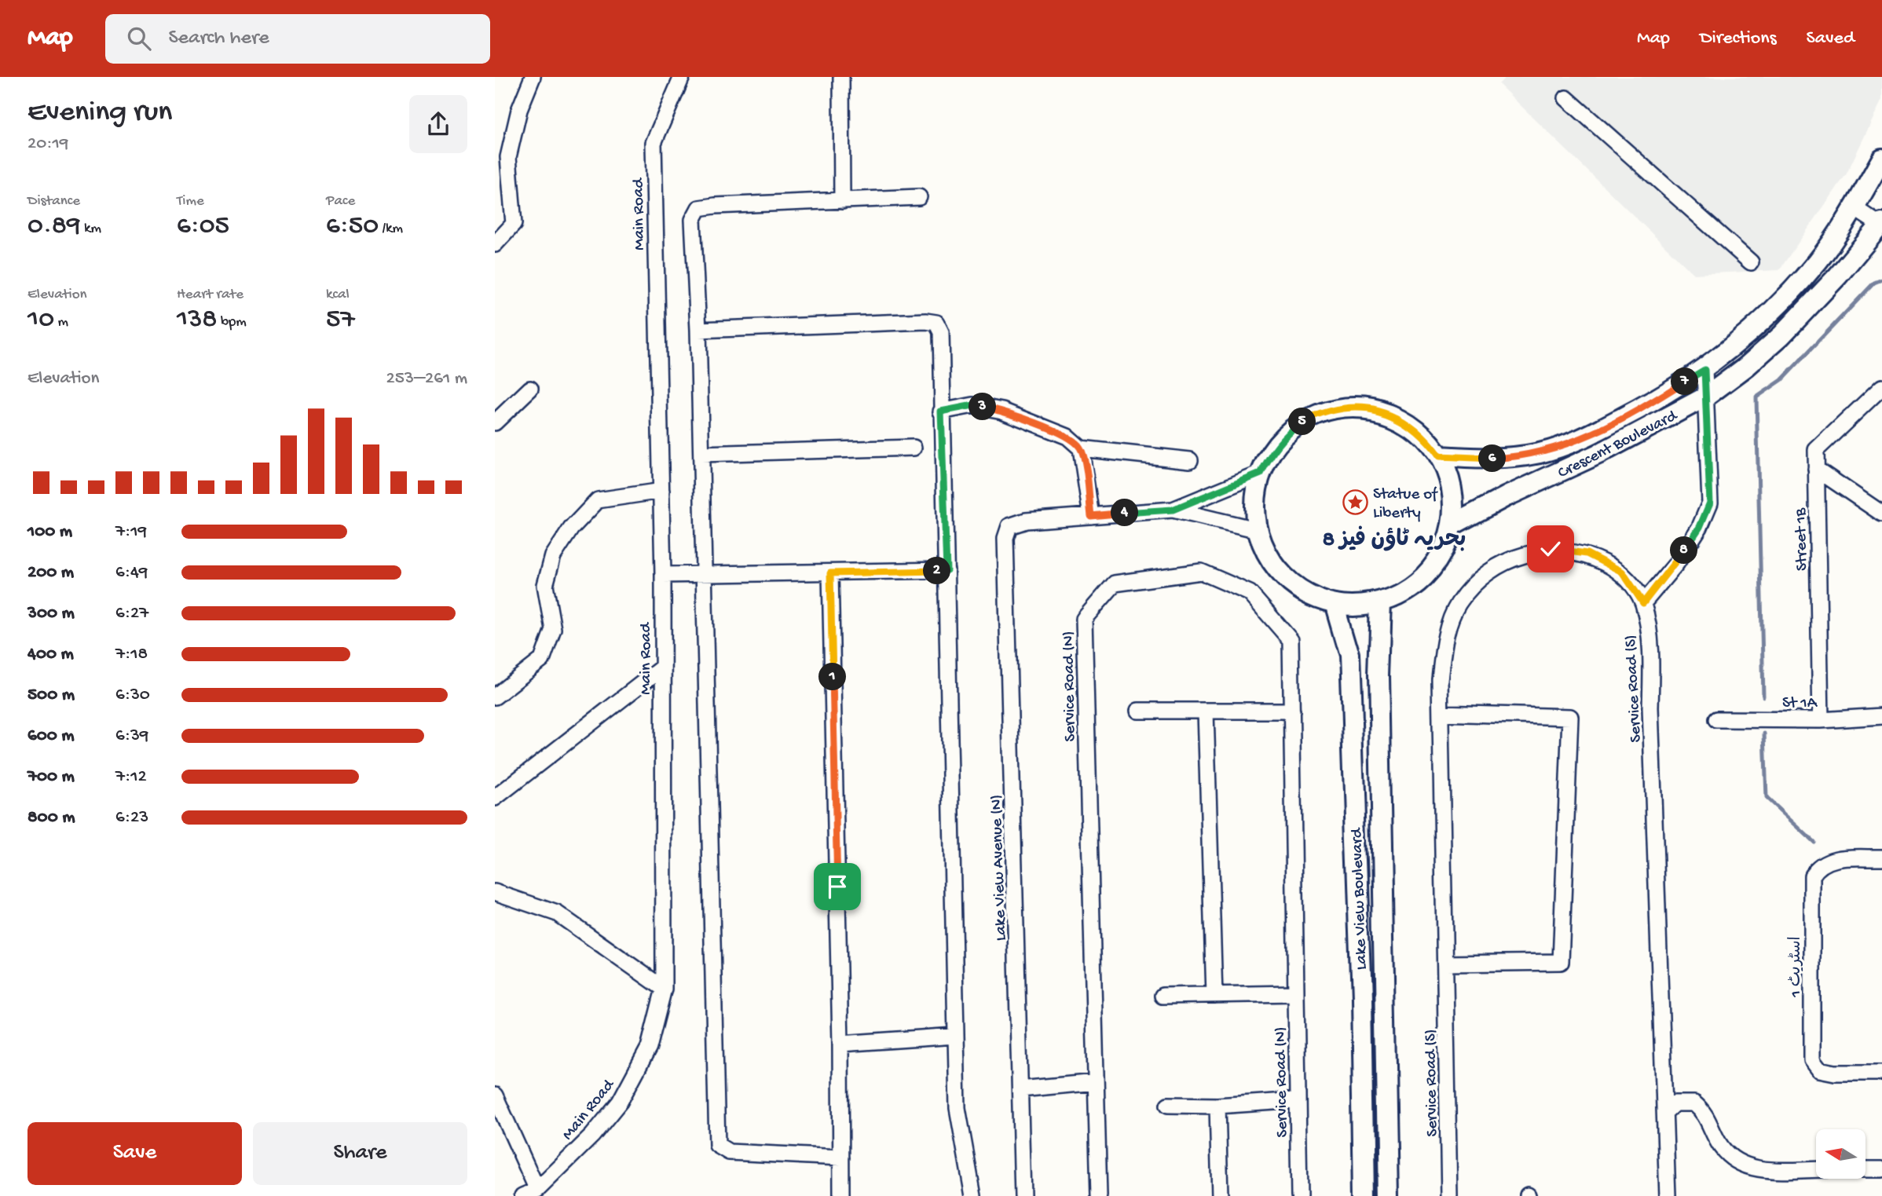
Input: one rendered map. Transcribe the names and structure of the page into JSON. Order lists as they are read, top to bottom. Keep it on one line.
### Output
{"streets":{"main road":["Crescent Boulevard","Lake View Boulevard"],"street":["Main Road","Street 1B","Service Road (N)","Service Road (S)","St 1A","Lake View Avenue (N)","اسٹریٹ 1"]},"crossings":[["Street 1B","St 1A"]],"districts":["بحریہ ٹاؤن فیز 8"],"places":{"place":["Statue of Liberty"]},"north":"left","page":{"header":"Map","search":"Search here","nav":["Map","Directions","Saved"],"heading":["Evening run","20:19"],"stats":[["Distance","0.89 km"],["Time","6:05"],["Pace","6:50 /km"],["Elevation","10 m"],["Heart rate","138 bpm"],["kcal","57"]],"chart":["Elevation","253–261 m"],"pins":["7","3","5","6","4","8","2","1"],"list":[{"name":"100 m","note":"7:19"},{"name":"200 m","note":"6:49"},{"name":"300 m","note":"6:27"},{"name":"400 m","note":"7:18"},{"name":"500 m","note":"6:30"},{"name":"600 m","note":"6:39"},{"name":"700 m","note":"7:12"},{"name":"800 m","note":"6:23"}],"buttons":["Save","Share"]}}
